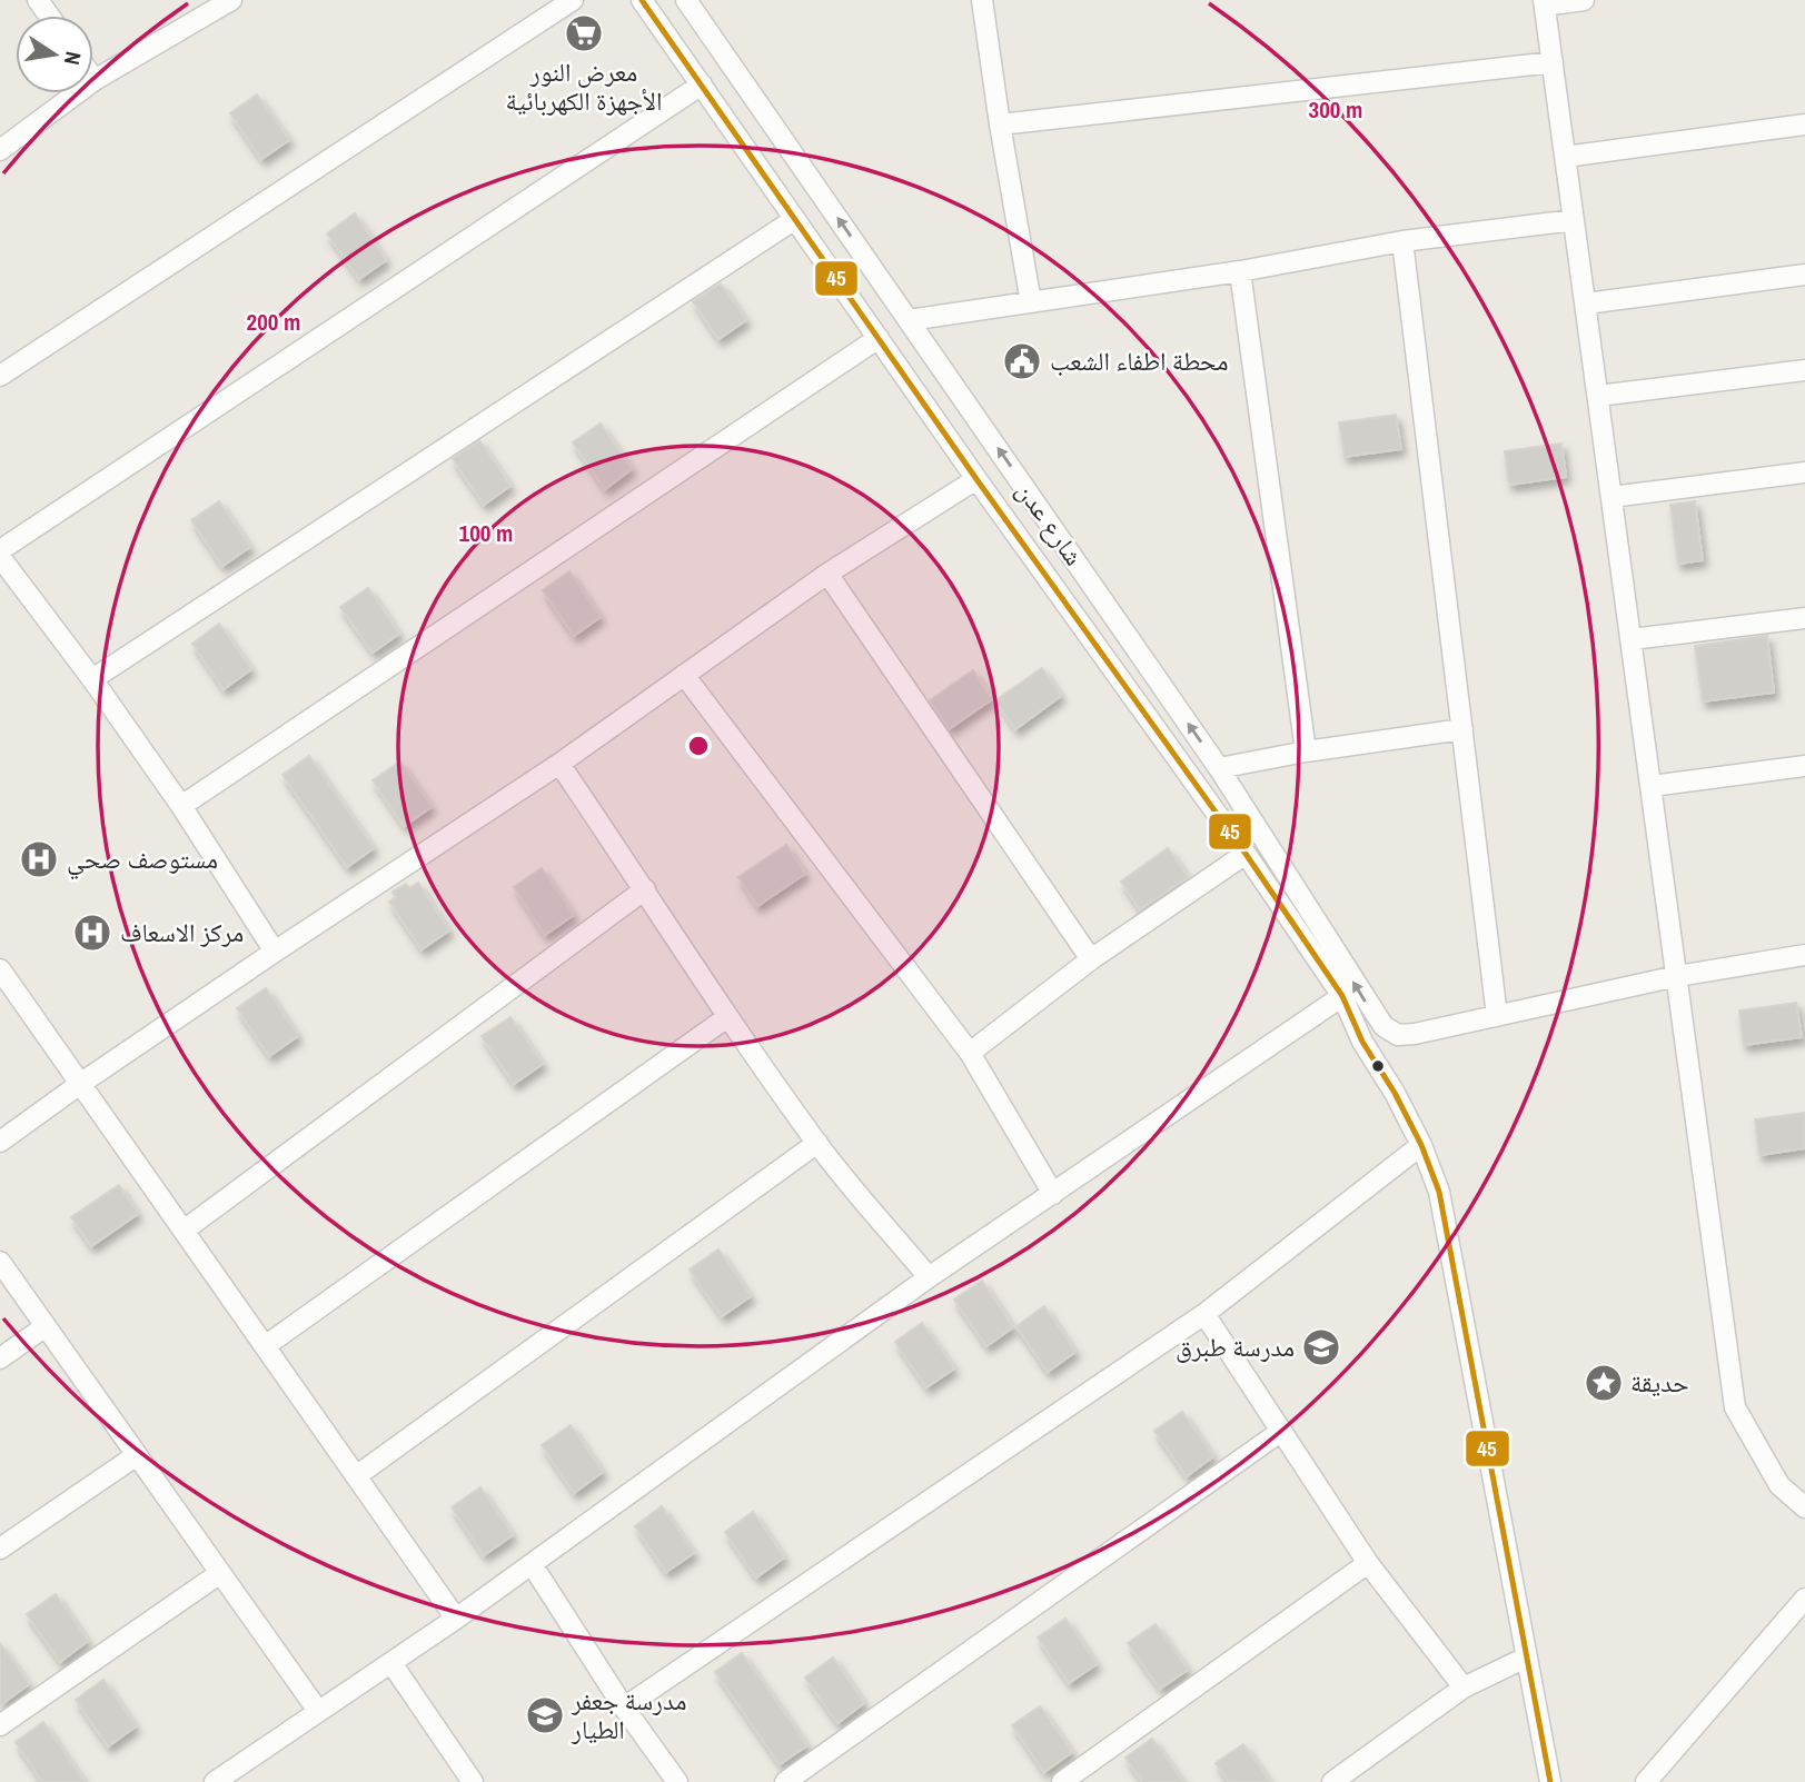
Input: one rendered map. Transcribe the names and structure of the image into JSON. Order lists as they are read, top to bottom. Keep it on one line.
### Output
{"streets":{"street":["شارع عدن"]},"places":{"supermarket":["معرض النور الأجهزة الكهربائية"],"public building":["محطة اطفاء الشعب"],"hospital":["مستوصف صحي","مركز الاسعاف"],"school or university":["مدرسة طبرق","مدرسة جعفر الطيار"],"place":["حديقة"]},"lines":["transit line 45"],"north":"right","rings":["300 m","200 m","100 m"]}
